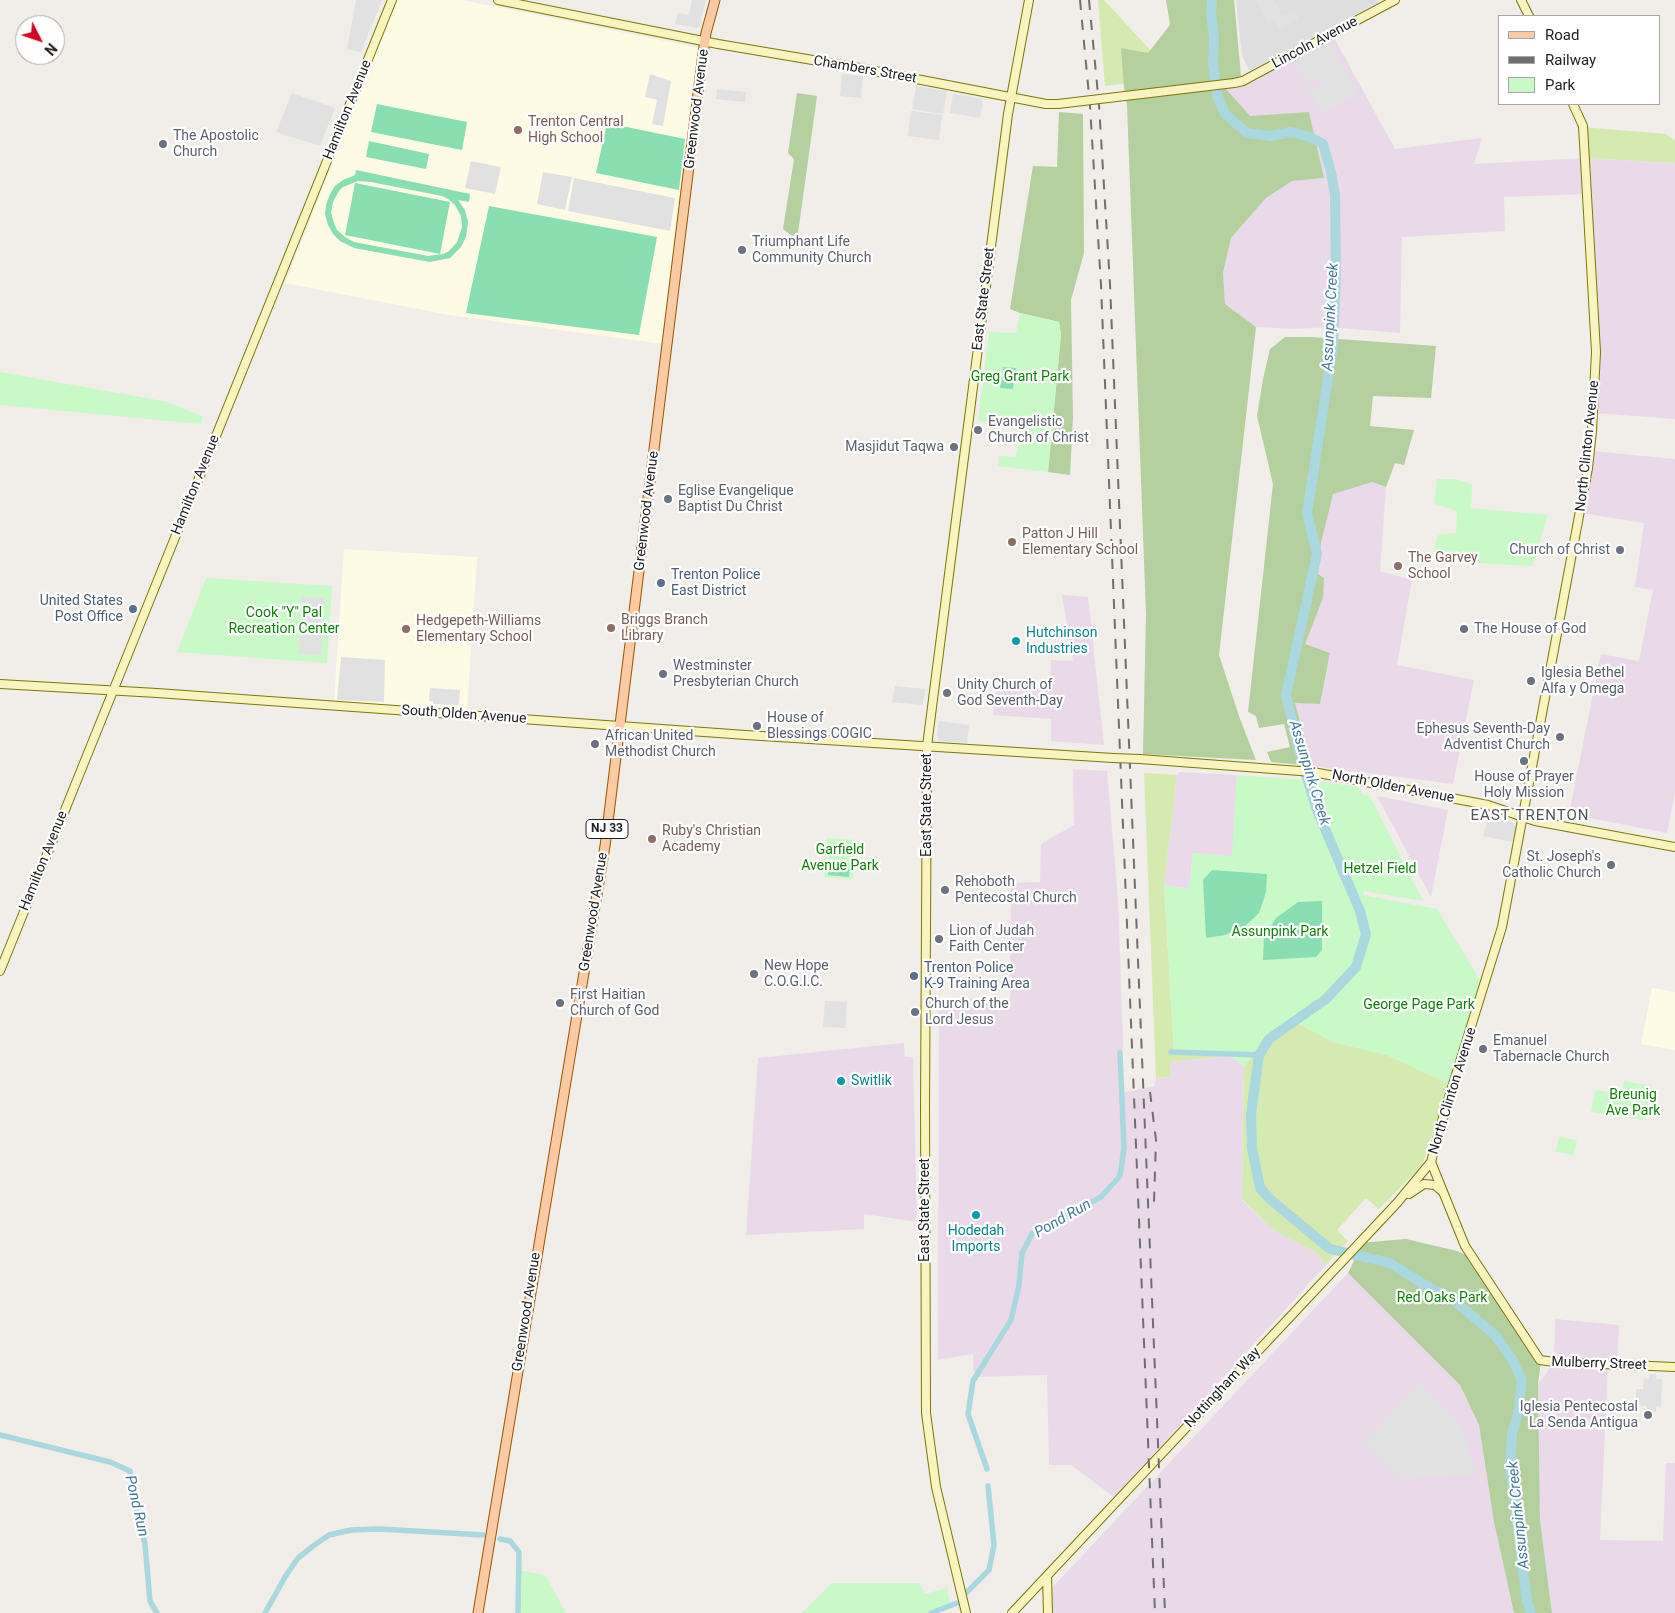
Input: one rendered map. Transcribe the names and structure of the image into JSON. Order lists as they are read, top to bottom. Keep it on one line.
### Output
{"streets":{"main road":["Greenwood Avenue","NJ 33"],"street":["Lincoln Avenue","Chambers Street","Hamilton Avenue","East State Street","North Clinton Avenue","South Olden Avenue","North Olden Avenue","Mulberry Street","Nottingham Way"]},"crossings":[["Lincoln Avenue","Chambers Street"],["Chambers Street","Greenwood Avenue"],["Chambers Street","East State Street"],["Greenwood Avenue","South Olden Avenue"],["Hamilton Avenue","South Olden Avenue"],["East State Street","South Olden Avenue"],["East State Street","North Olden Avenue"],["North Clinton Avenue","North Olden Avenue"],["North Clinton Avenue","Mulberry Street"],["North Clinton Avenue","Nottingham Way"],["South Olden Avenue","North Olden Avenue"],["Mulberry Street","Nottingham Way"]],"districts":["EAST TRENTON"],"water":["Assunpink Creek","Pond Run"],"parks":["Greg Grant Park","Cook \"Y\" Pal Recreation Center","Garfield Avenue Park","Hetzel Field","Assunpink Park","George Page Park","Breunig Ave Park","Red Oaks Park"],"places":["Trenton Central High School","The Apostolic Church","Triumphant Life Community Church","Evangelistic Church of Christ","Masjidut Taqwa","Eglise Evangelique Baptist Du Christ","Patton J Hill Elementary School","Church of Christ","The Garvey School","Trenton Police East District","United States Post Office","Briggs Branch Library","Hedgepeth-Williams Elementary School","The House of God","Hutchinson Industries","Westminster Presbyterian Church","Iglesia Bethel Alfa y Omega","Unity Church of God Seventh-Day","House of Blessings COGIC","Ephesus Seventh-Day Adventist Church","African United Methodist Church","House of Prayer Holy Mission","Ruby's Christian Academy","St. Joseph's Catholic Church","Rehoboth Pentecostal Church","Lion of Judah Faith Center","New Hope C.O.G.I.C.","Trenton Police K-9 Training Area","First Haitian Church of God","Church of the Lord Jesus","Emanuel Tabernacle Church","Switlik","Hodedah Imports","Iglesia Pentecostal La Senda Antigua"],"legend":["Road","Railway","Park"],"north":"bottom right"}
